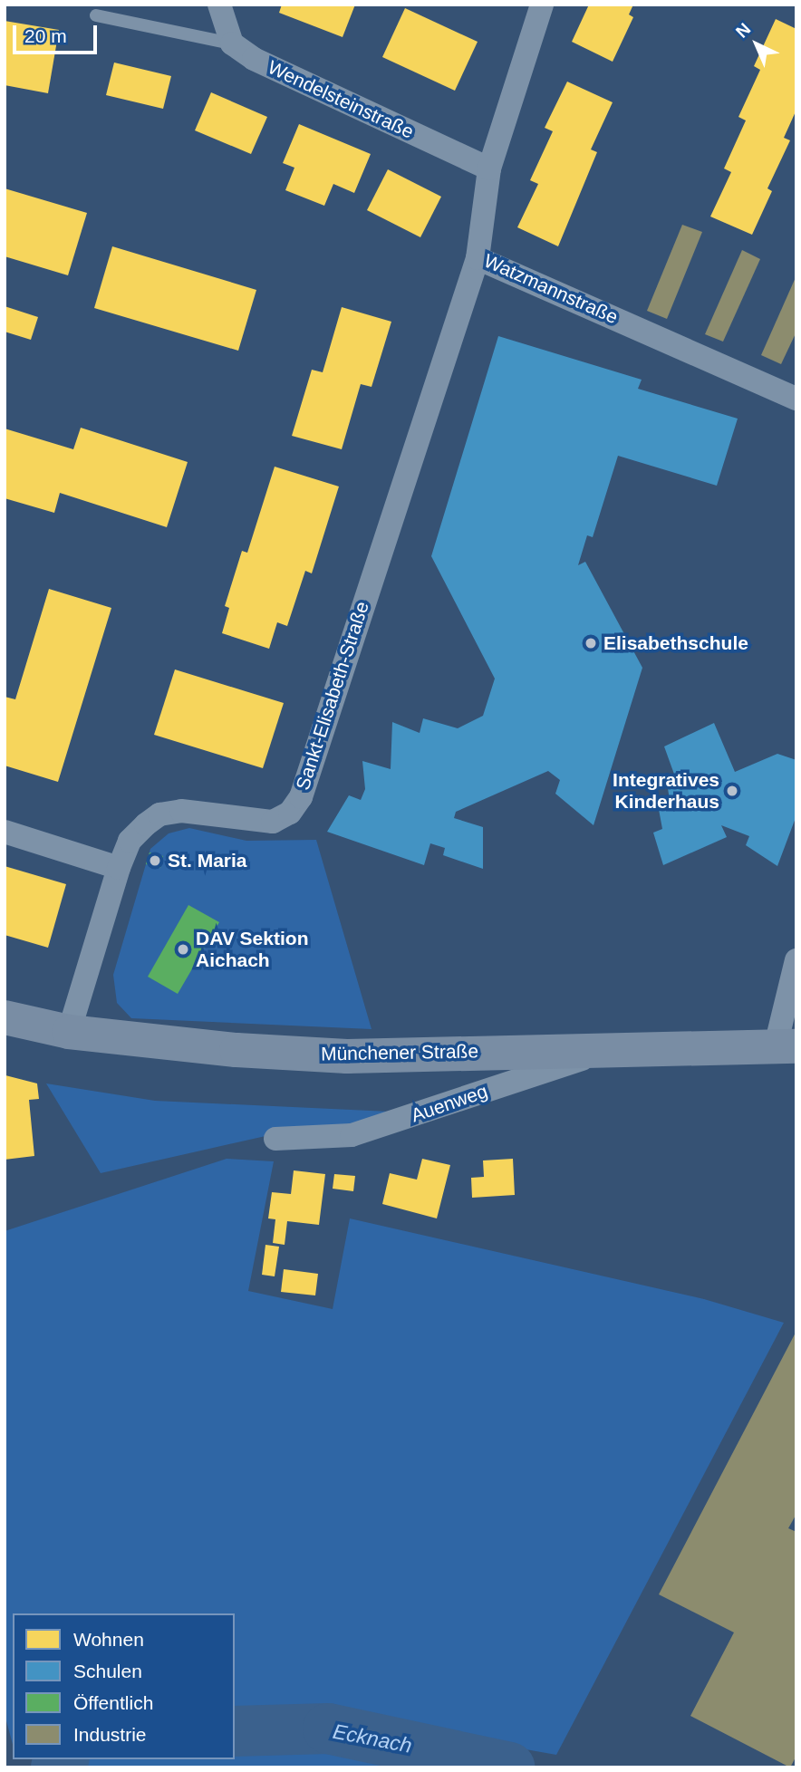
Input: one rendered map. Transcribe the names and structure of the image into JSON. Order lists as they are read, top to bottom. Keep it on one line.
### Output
{"streets":{"main road":["Münchener Straße"],"street":["Wendelsteinstraße","Watzmannstraße","Sankt-Elisabeth-Straße","Auenweg"]},"crossings":[["Wendelsteinstraße","Watzmannstraße"],["Watzmannstraße","Sankt-Elisabeth-Straße"],["Sankt-Elisabeth-Straße","Münchener Straße"],["Münchener Straße","Auenweg"]],"water":["Ecknach"],"places":["Elisabethschule","Integratives Kinderhaus","St. Maria","DAV Sektion Aichach"],"legend":["Wohnen","Schulen","Öffentlich","Industrie"],"scale_bar":"20 m","north":"top left"}
